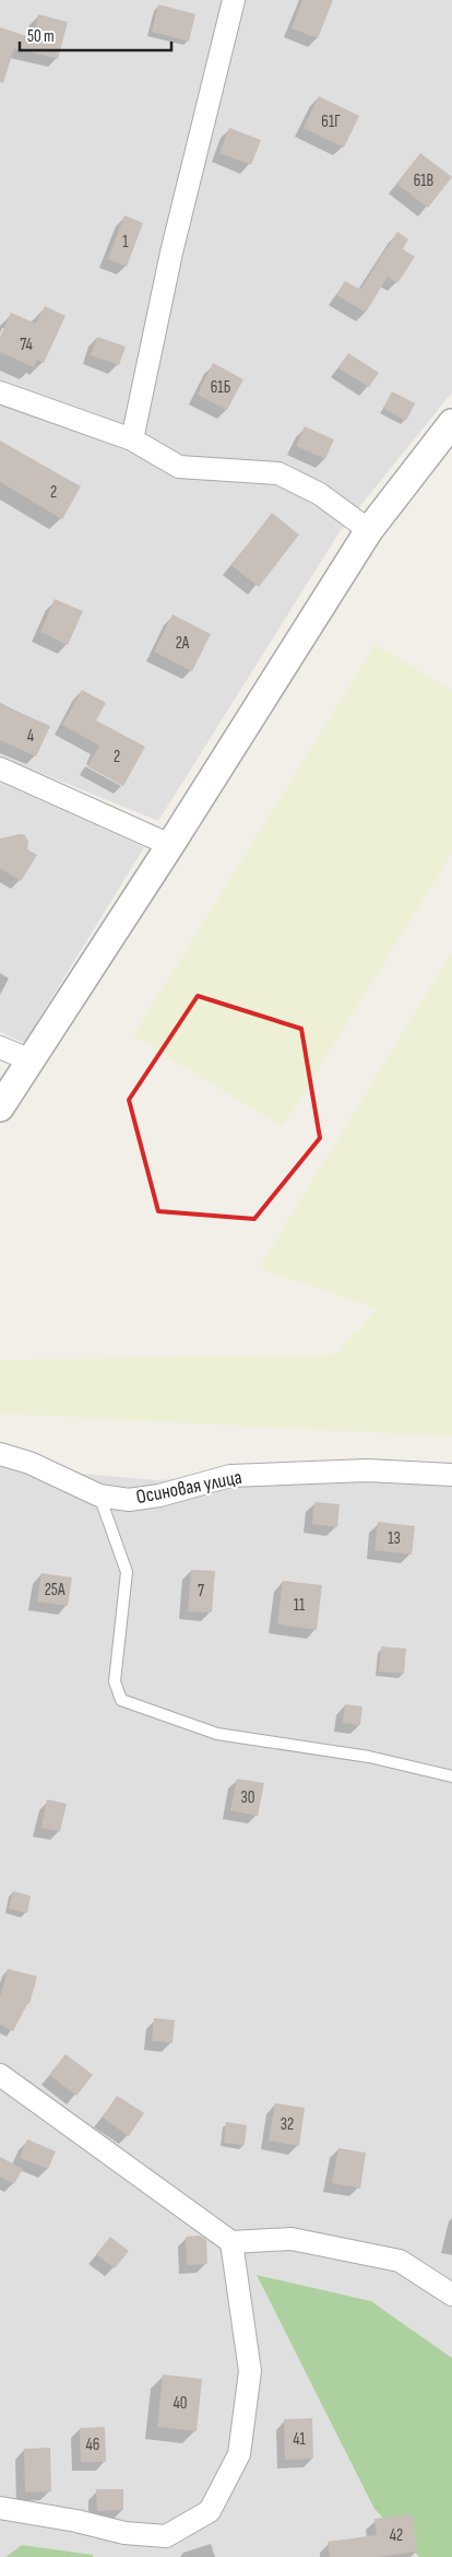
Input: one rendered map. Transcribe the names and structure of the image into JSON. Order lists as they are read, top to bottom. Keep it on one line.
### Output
{"streets":{"street":["Осиновая улица"]},"house_numbers":["61Г","61В","1","74","61Б","2","2А","4","2","13","25А","7","11","30","32","40","41","46","42"],"scale_bar":"50 m"}
